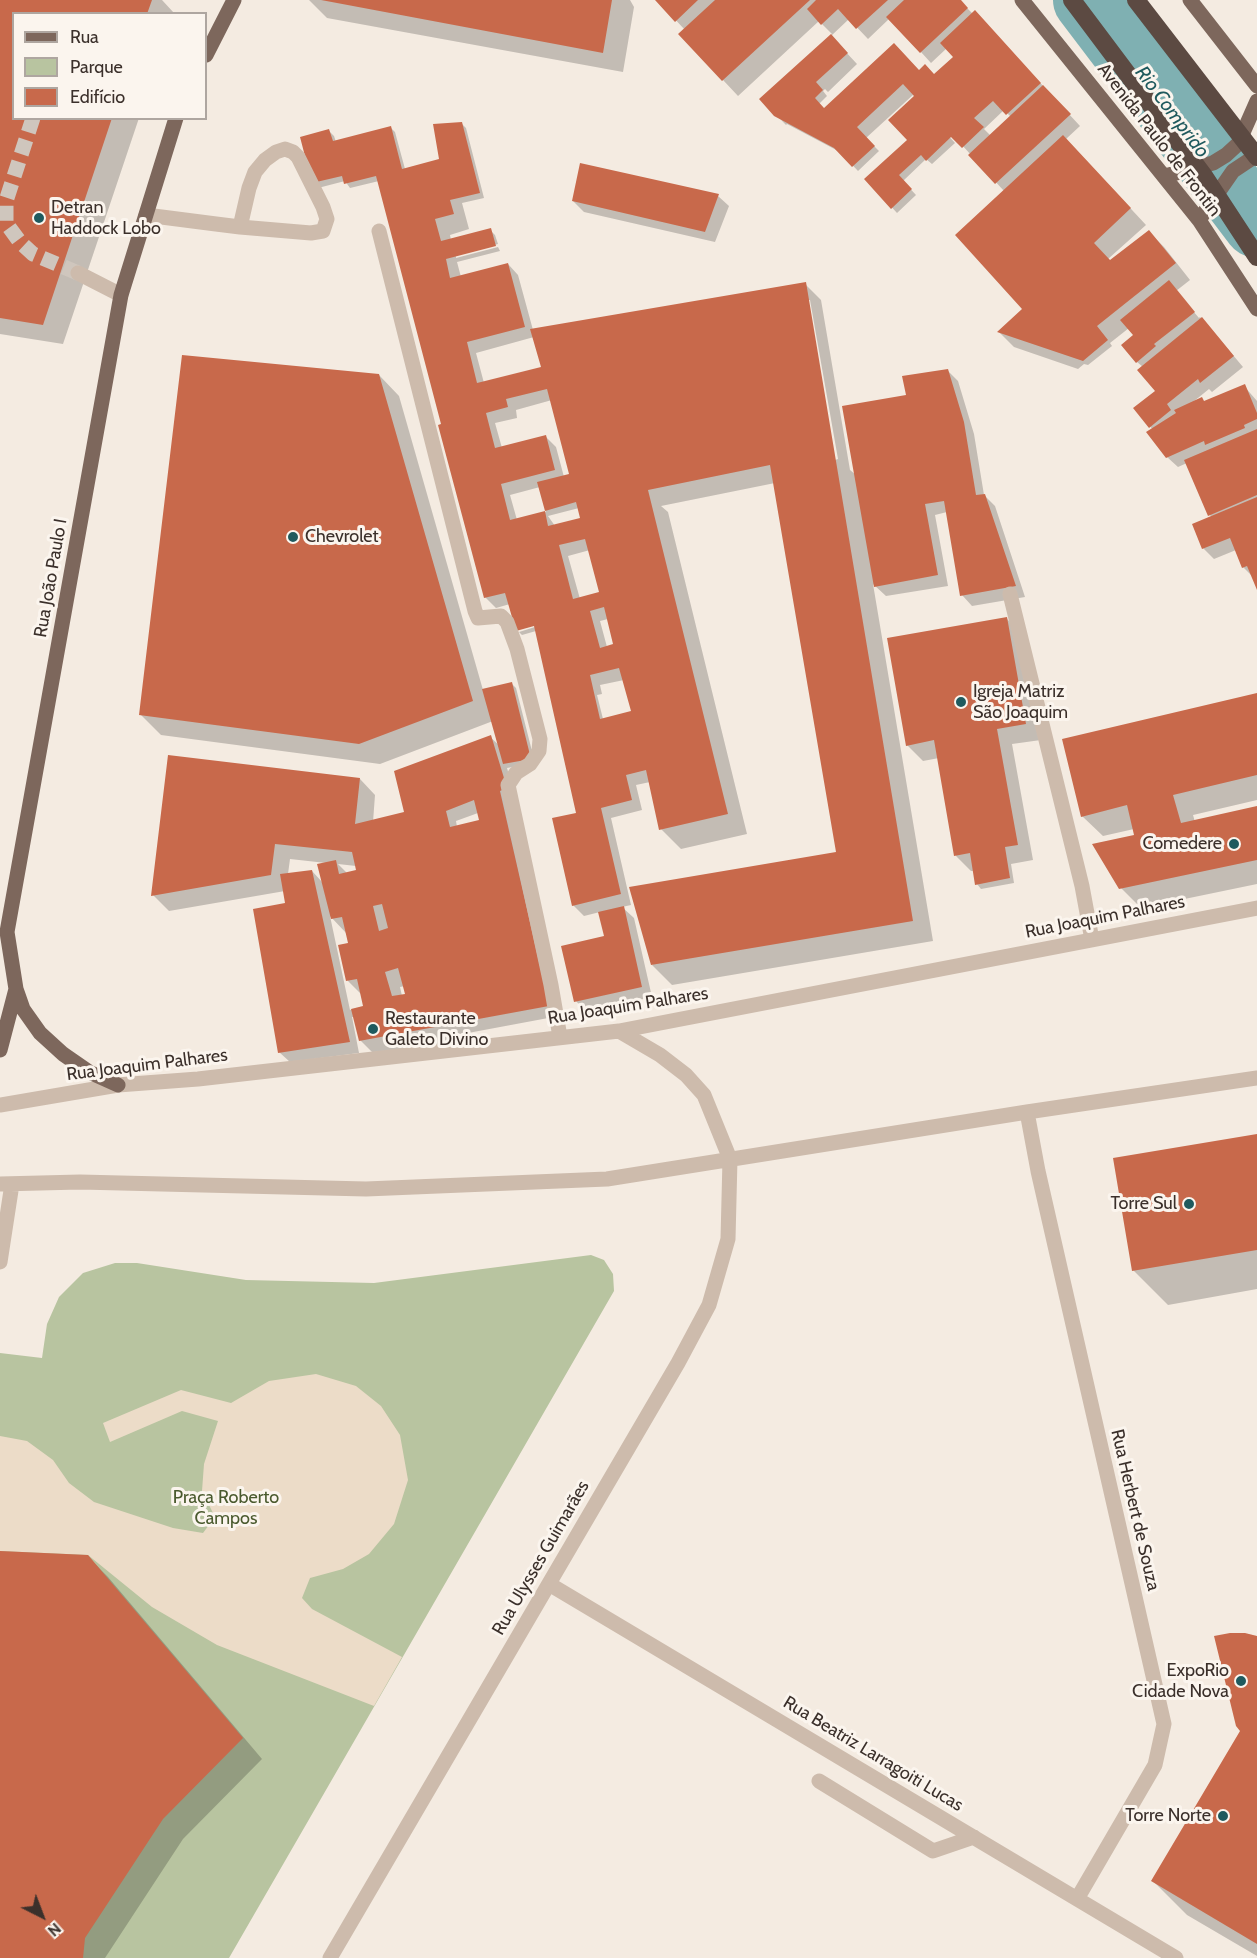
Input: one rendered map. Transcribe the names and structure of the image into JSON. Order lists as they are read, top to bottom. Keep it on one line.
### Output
{"streets":{"main road":["Avenida Paulo de Frontin","Rua João Paulo I"],"street":["Rua Joaquim Palhares","Rua Herbert de Souza","Rua Ulysses Guimarães","Rua Beatriz Larragoiti Lucas"]},"crossings":[["Rua Herbert de Souza","Rua Beatriz Larragoiti Lucas"],["Rua Ulysses Guimarães","Rua Beatriz Larragoiti Lucas"]],"water":["Rio Comprido"],"parks":["Praça Roberto Campos"],"places":["Detran Haddock Lobo","Chevrolet","Igreja Matriz São Joaquim","Comedere","Restaurante Galeto Divino","Torre Sul","ExpoRio Cidade Nova","Torre Norte"],"legend":["Rua","Parque","Edifício"],"north":"bottom right"}
